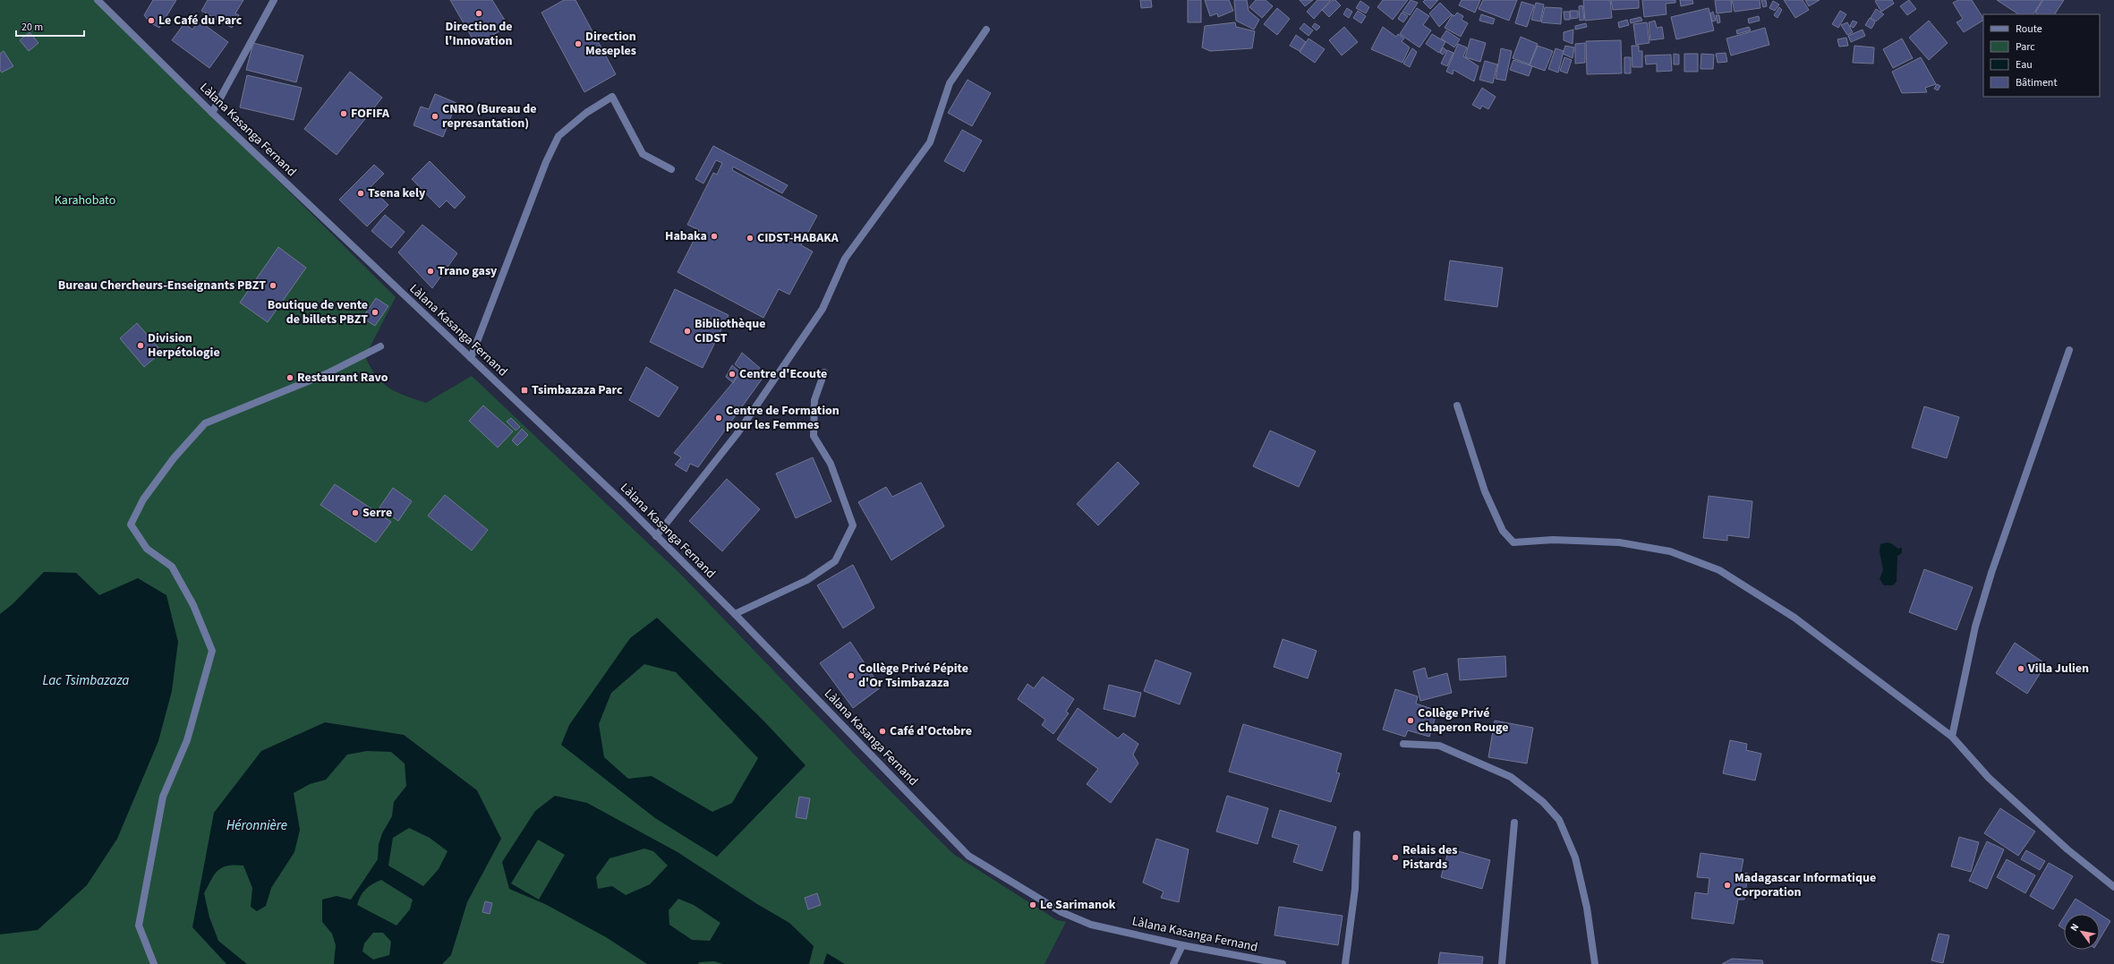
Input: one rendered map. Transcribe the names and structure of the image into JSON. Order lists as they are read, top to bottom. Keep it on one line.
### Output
{"streets":{"street":["Làlana Kasanga Fernand"]},"water":["Lac Tsimbazaza","Héronnière"],"parks":["Karahobato"],"places":{"other":["Direction de l'Innovation","Le Café du Parc","Direction Meseples","FOFIFA","CNRO (Bureau de represantation)","Tsena kely","Habaka","CIDST-HABAKA","Trano gasy","Bureau Chercheurs-Enseignants PBZT","Boutique de vente de billets PBZT","Bibliothèque CIDST","Division Herpétologie","Centre d'Ecoute","Restaurant Ravo","Centre de Formation pour les Femmes","Serre","Villa Julien","Collège Privé Pépite d'Or Tsimbazaza","Collège Privé Chaperon Rouge","Café d'Octobre","Relais des Pistards","Madagascar Informatique Corporation","Le Sarimanok"],"transit":["Tsimbazaza Parc"]},"legend":["Route","Parc","Eau","Bâtiment"],"scale_bar":"20 m","north":"top left"}
